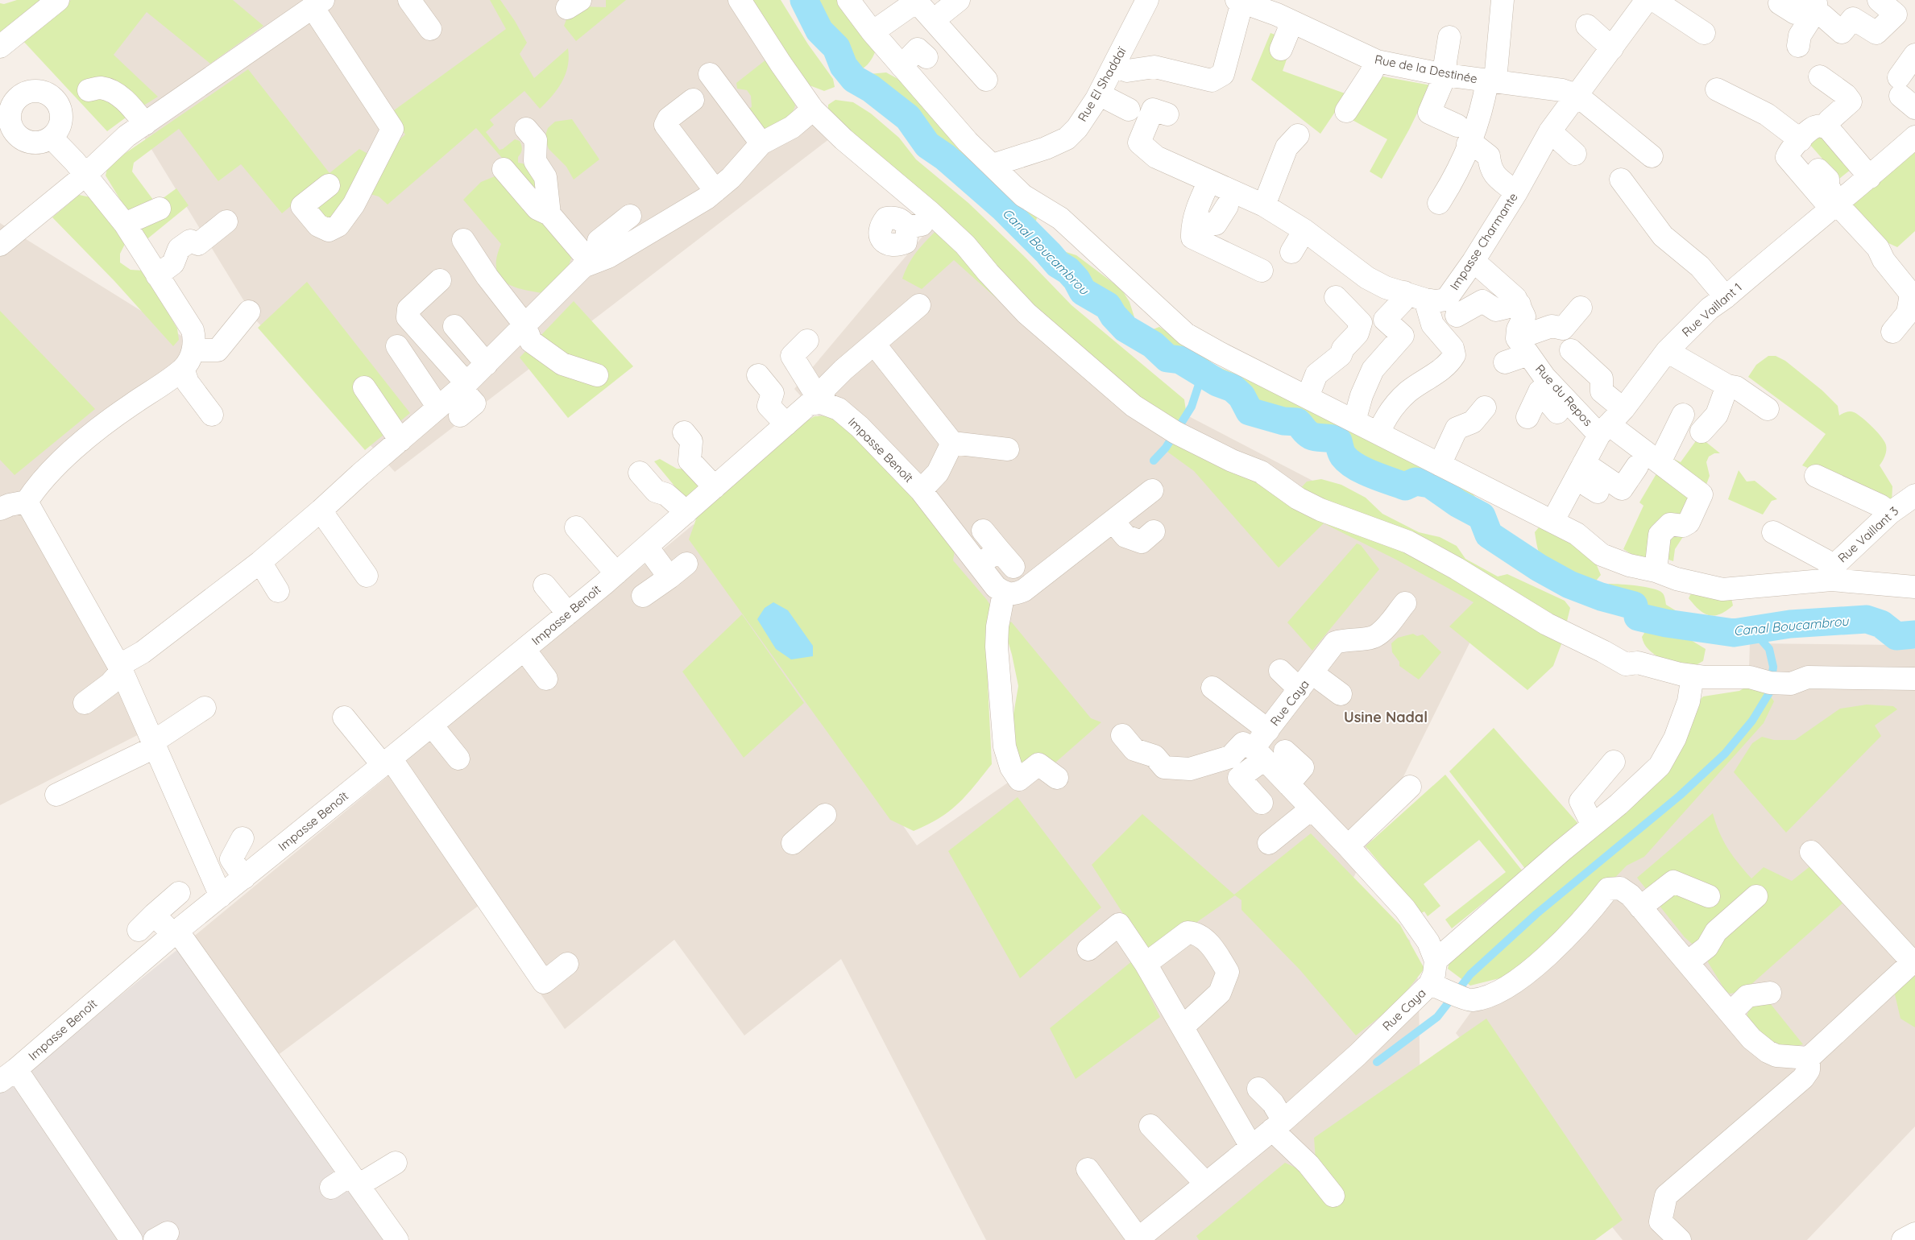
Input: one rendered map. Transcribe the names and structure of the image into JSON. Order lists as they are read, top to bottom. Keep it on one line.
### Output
{"streets":{"street":["Rue de la Destinée","Rue El Shaddaï","Impasse Charmante","Rue Vaillant 1","Rue du Repos","Impasse Benoît","Rue Vaillant 3","Rue Caya"]},"crossings":[["Rue de la Destinée","Impasse Charmante"],["Rue Vaillant 1","Rue du Repos"]],"districts":["Usine Nadal"],"water":["Canal Boucambrou"]}
